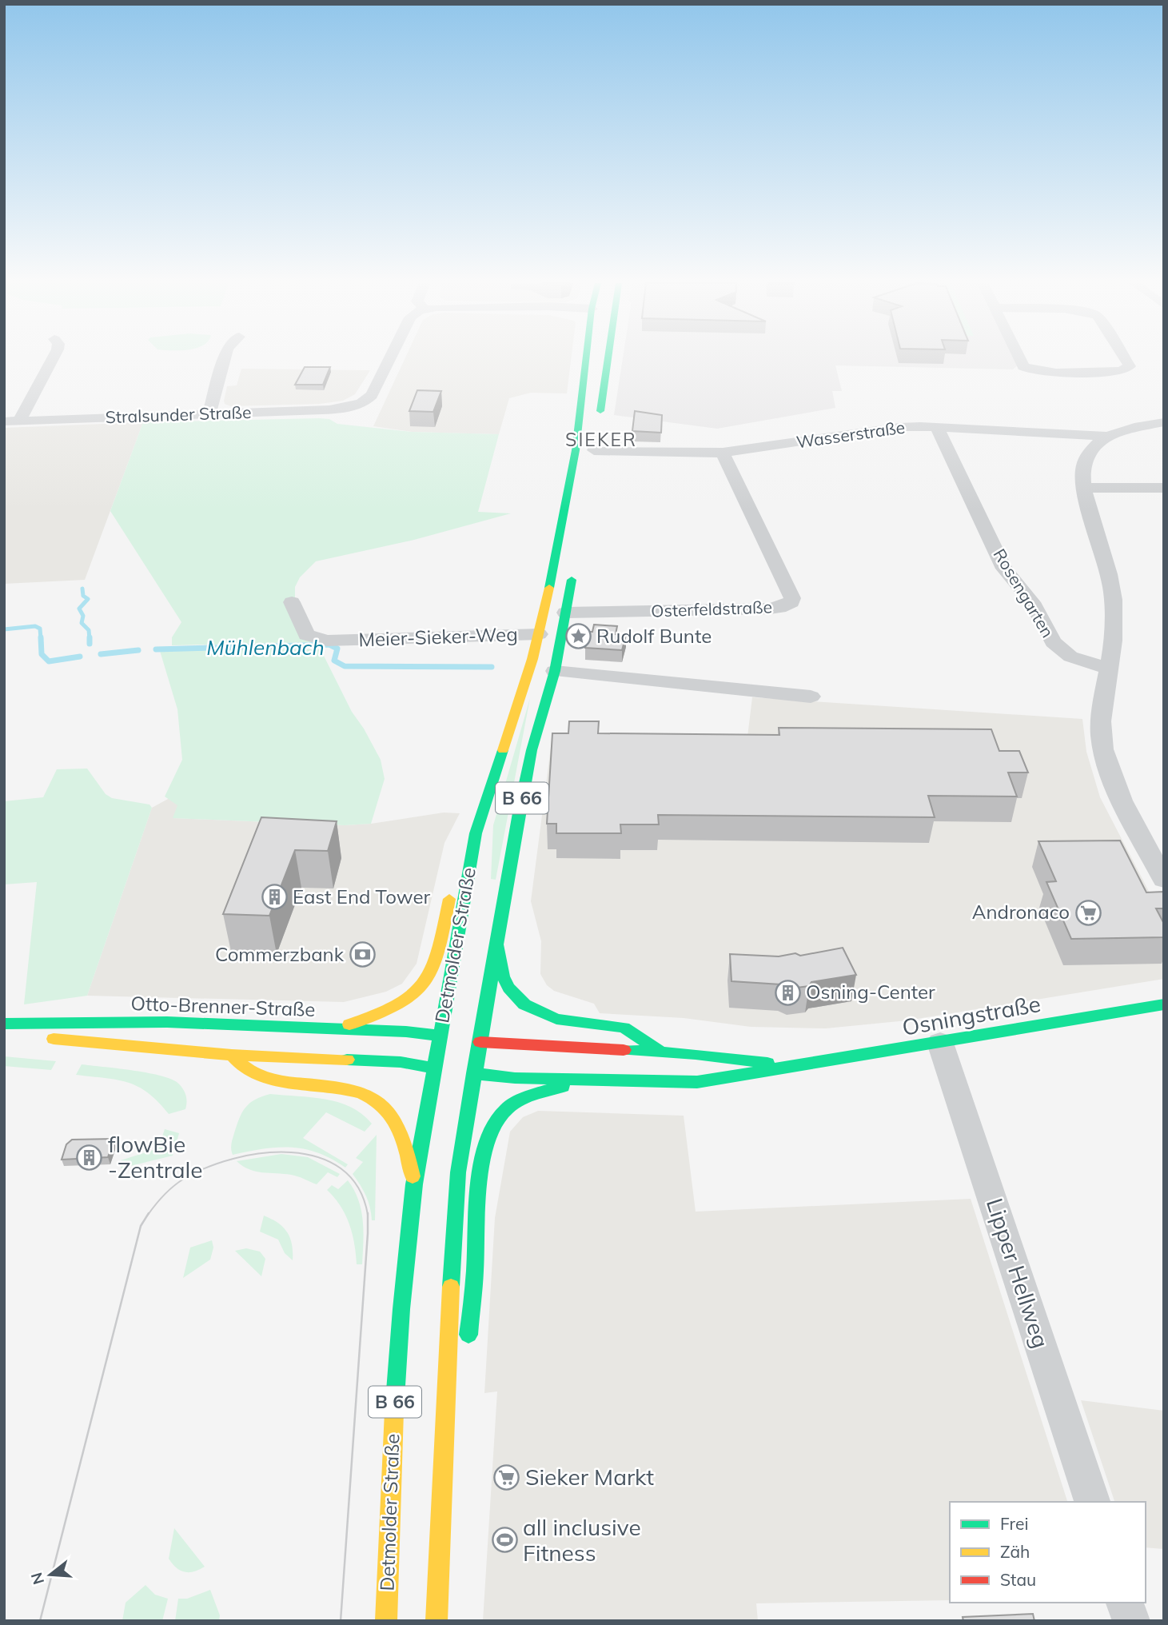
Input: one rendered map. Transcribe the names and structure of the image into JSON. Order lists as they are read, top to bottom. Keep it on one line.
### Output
{"streets":{"main road":["B 66","Detmolder Straße","Otto-Brenner-Straße","Osningstraße"],"street":["Stralsunder Straße","Wasserstraße","Rosengarten","Osterfeldstraße","Meier-Sieker-Weg","Lipper Hellweg"]},"crossings":[["Wasserstraße","Rosengarten"],["Wasserstraße","Osterfeldstraße"],["Osterfeldstraße","Detmolder Straße"],["Meier-Sieker-Weg","Detmolder Straße"],["B 66","Detmolder Straße"],["Detmolder Straße","Otto-Brenner-Straße"],["Detmolder Straße","Osningstraße"],["Osningstraße","Lipper Hellweg"]],"districts":["SIEKER"],"water":["Mühlenbach"],"places":{"place":["Rudolf Bunte"],"building":["East End Tower","Osning-Center","flowBie -Zentrale"],"supermarket":["Andronaco","Sieker Markt"],"bank":["Commerzbank"],"sports":["all inclusive Fitness"]},"legend":["Frei","Zäh","Stau"],"north":"left"}
